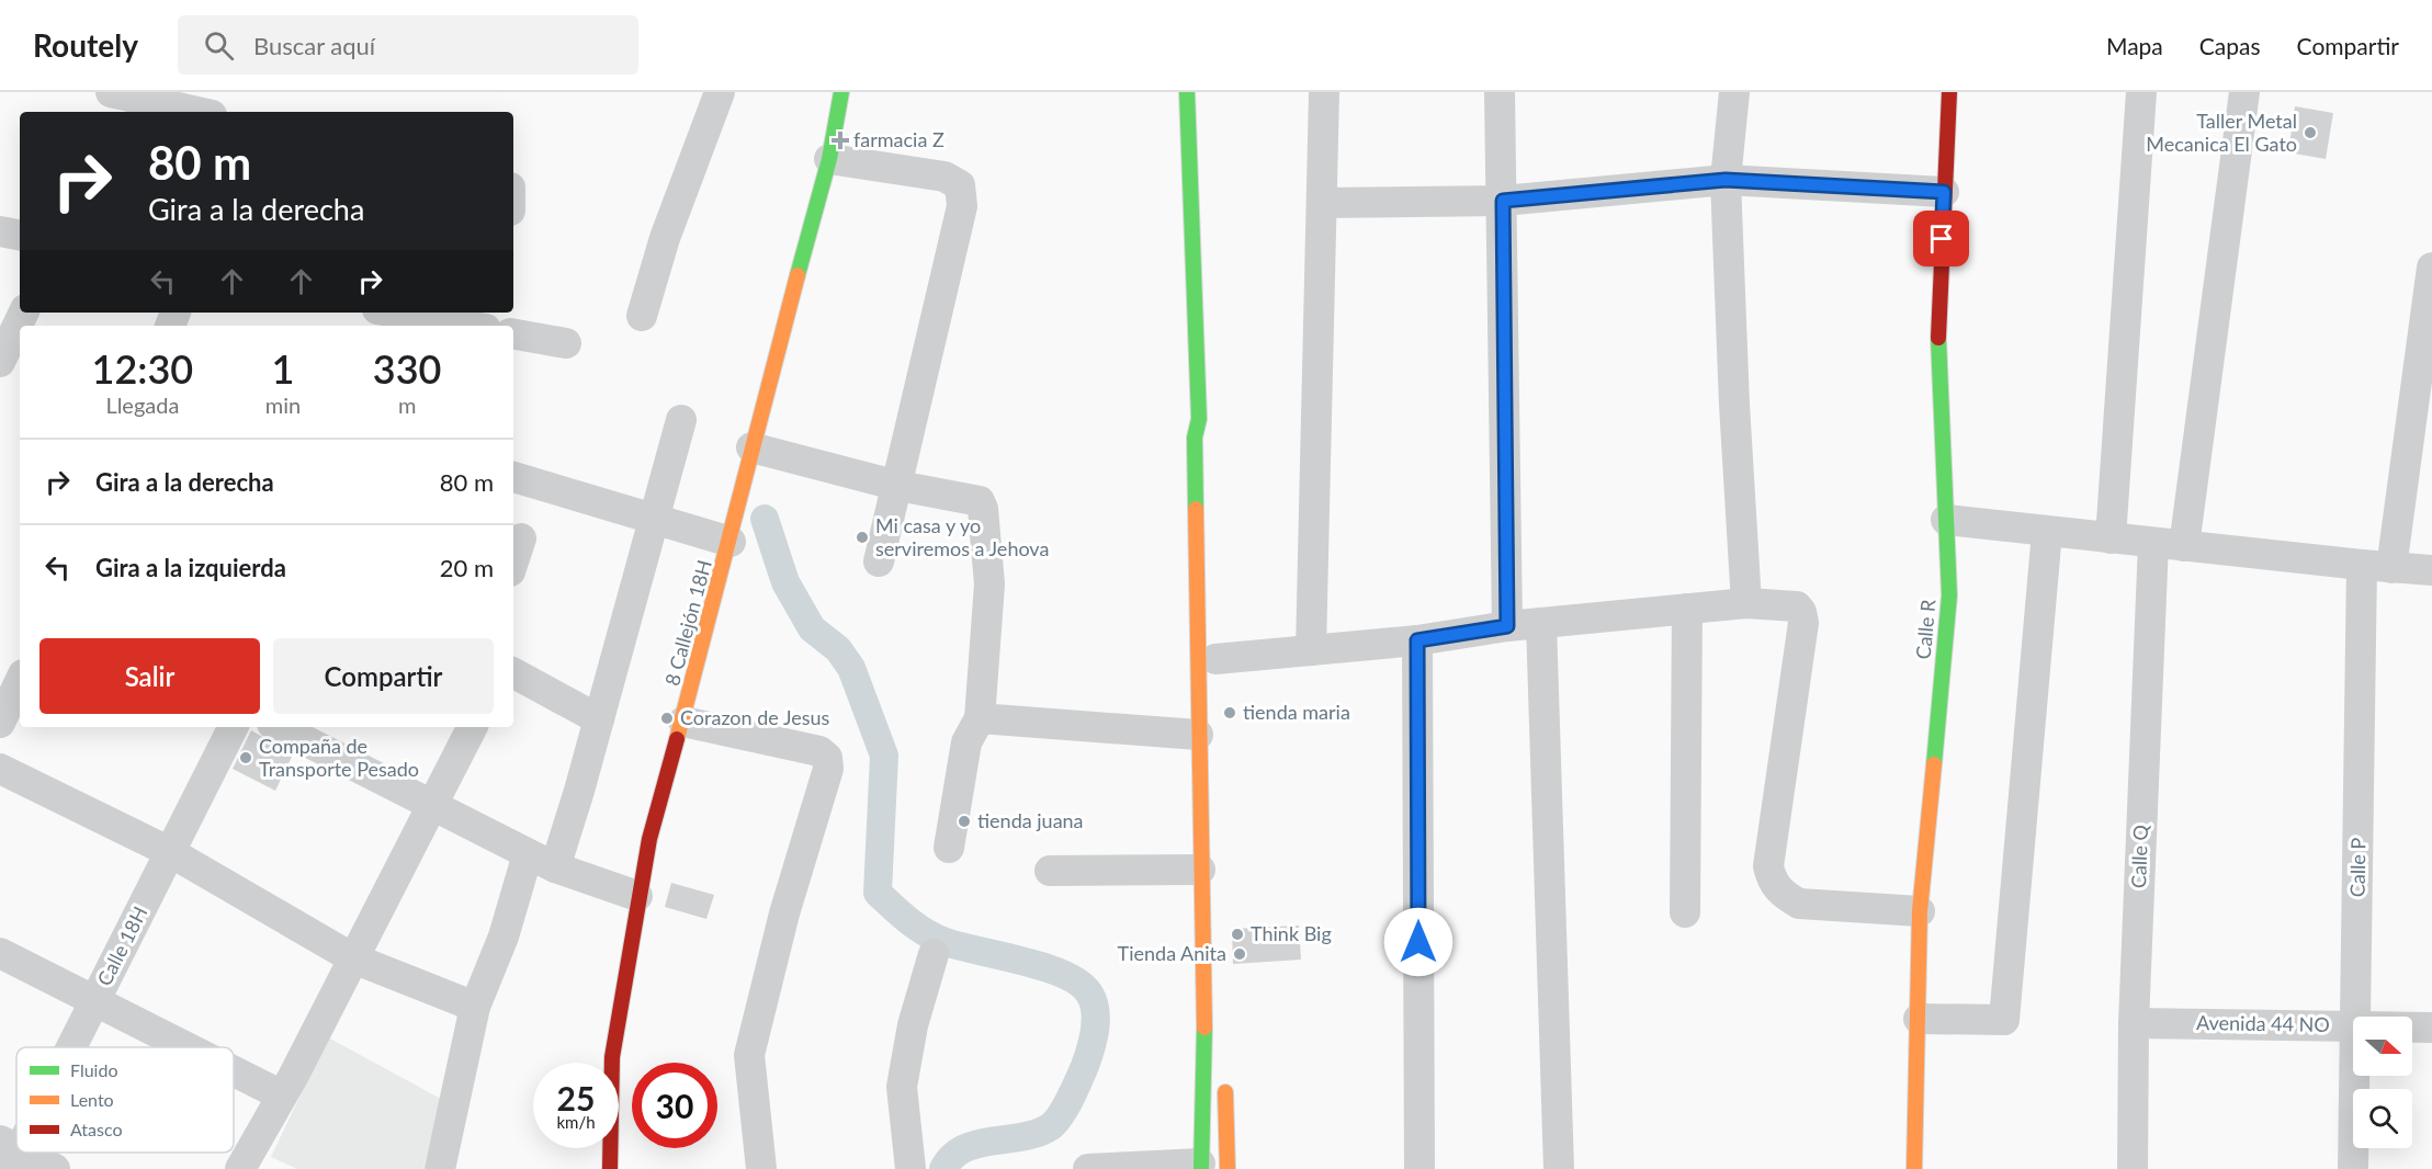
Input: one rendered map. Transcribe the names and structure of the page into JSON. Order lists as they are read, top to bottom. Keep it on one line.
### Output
{"streets":{"street":["8 Callejón 18H","Calle R","Calle Q","Calle P","Calle 18H","Avenida 44 NO"]},"crossings":[["Calle Q","Avenida 44 NO"]],"places":{"other":["Taller Metal Mecanica El Gato","Mi casa y yo serviremos a Jehova","tienda maria","Corazon de Jesus","Compaña de Transporte Pesado","tienda juana","Think Big","Tienda Anita"],"health":["farmacia Z"]},"legend":["Fluido","Lento","Atasco"],"north":"right","page":{"header":"Routely","search":"Buscar aquí","nav":["Mapa","Capas","Compartir"],"turn":["80 m","Gira a la derecha"],"eta":["12:30","Llegada","1","min","330","m"],"list":[{"name":"Gira a la derecha","value":"80 m"},{"name":"Gira a la izquierda","value":"20 m"}],"buttons":["Salir","Compartir"],"speed":"25 km/h","limit":"30"}}
